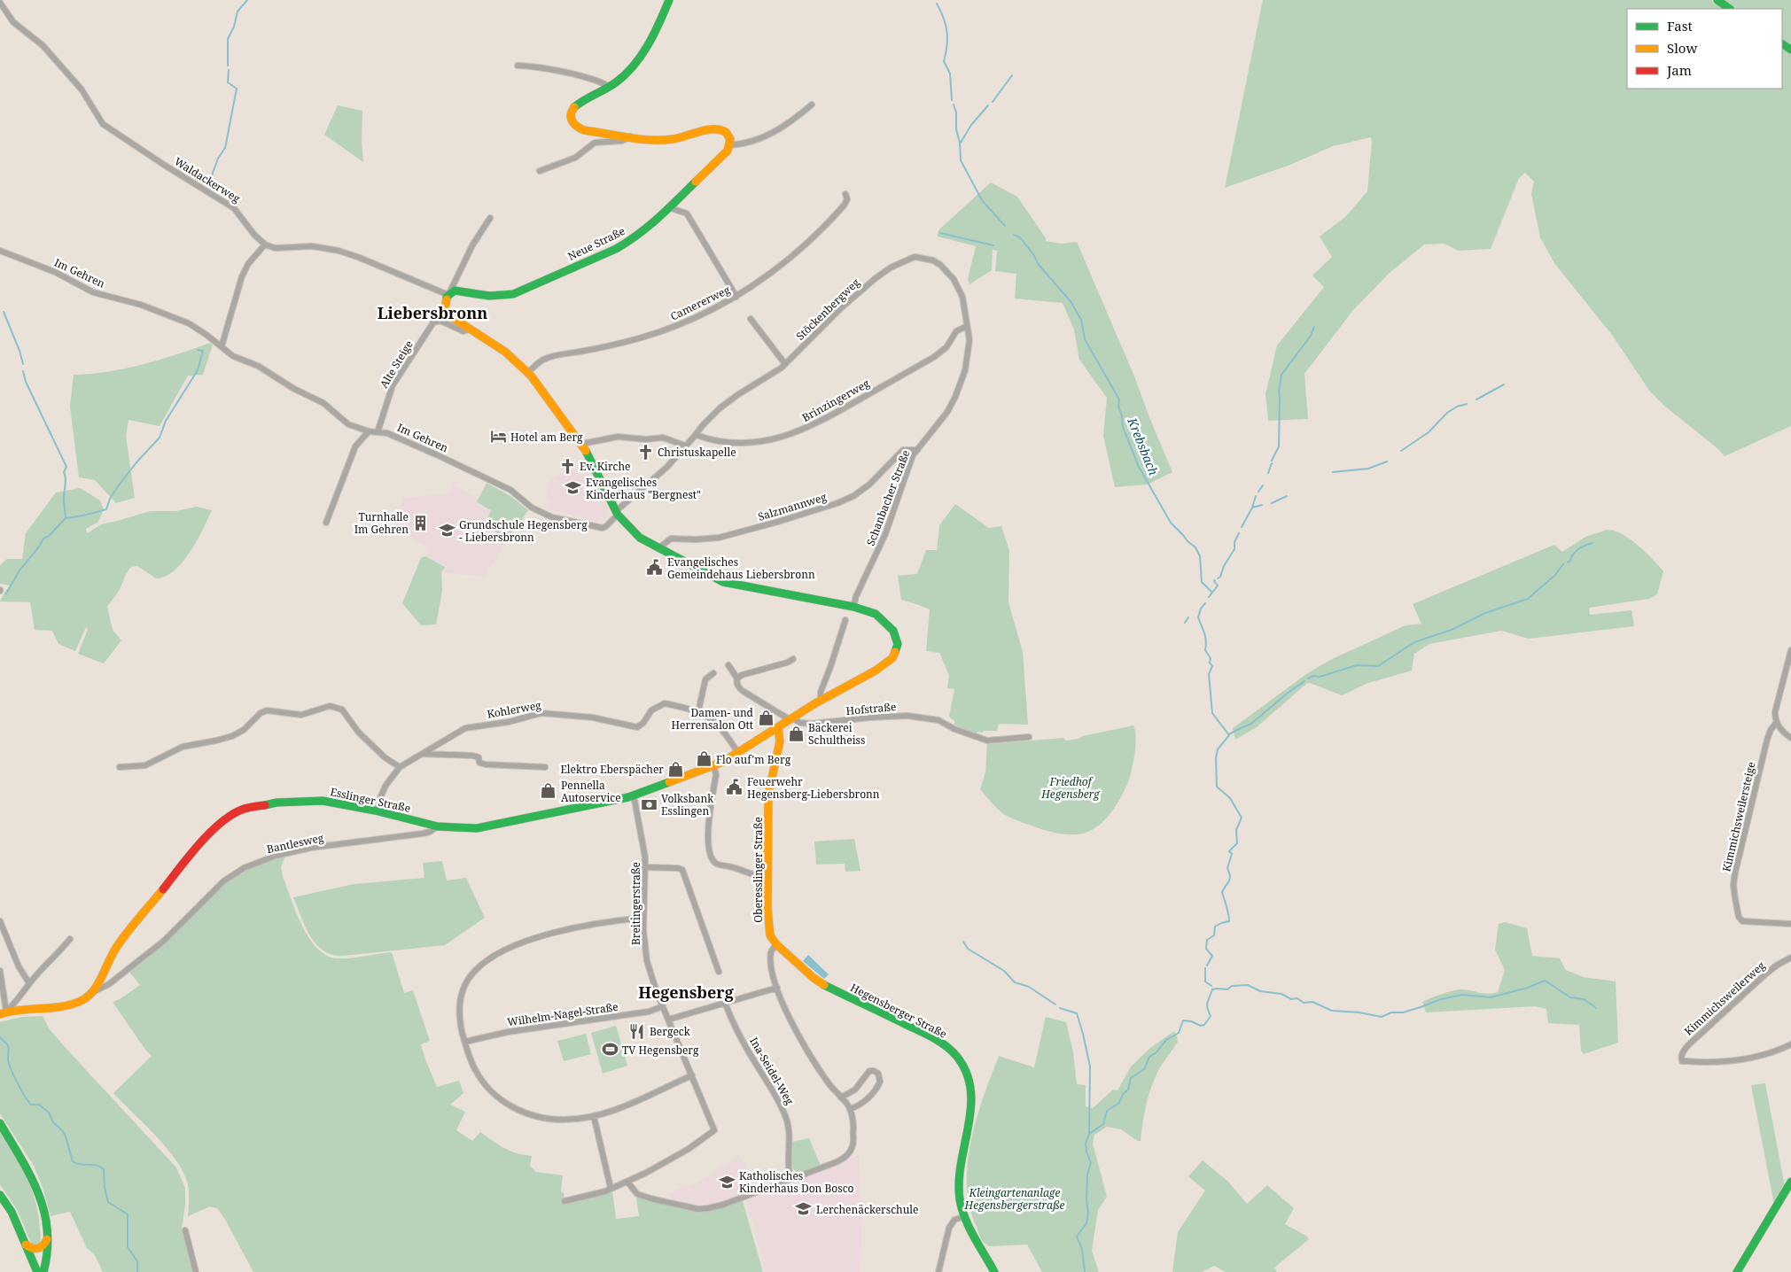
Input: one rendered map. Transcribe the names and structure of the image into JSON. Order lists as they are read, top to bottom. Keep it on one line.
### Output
{"streets":{"street":["Waldackerweg","Neue Straße","Im Gehren","Camererweg","Stöckenbergweg","Alte Steige","Brinzingerweg","Schanbacher Straße","Salzmannweg","Hofstraße","Kohlerweg","Esslinger Straße","Kimmichsweilersteige","Bantlesweg","Oberesslinger Straße","Breitingerstraße","Kimmichsweilerweg","Hegensberger Straße","Wilhelm-Nagel-Straße","Ina-Seidel-Weg"]},"crossings":[["Im Gehren","Stöckenbergweg"],["Im Gehren","Alte Steige"],["Im Gehren","Esslinger Straße"],["Stöckenbergweg","Brinzingerweg"],["Stöckenbergweg","Schanbacher Straße"],["Stöckenbergweg","Esslinger Straße"],["Brinzingerweg","Schanbacher Straße"],["Schanbacher Straße","Salzmannweg"],["Schanbacher Straße","Esslinger Straße"],["Salzmannweg","Esslinger Straße"],["Hofstraße","Esslinger Straße"],["Kohlerweg","Esslinger Straße"],["Esslinger Straße","Bantlesweg"],["Esslinger Straße","Oberesslinger Straße"],["Esslinger Straße","Breitingerstraße"],["Oberesslinger Straße","Hegensberger Straße"],["Oberesslinger Straße","Ina-Seidel-Weg"],["Breitingerstraße","Wilhelm-Nagel-Straße"]],"districts":["Liebersbronn","Hegensberg"],"water":["Krebsbach"],"parks":["Friedhof Hegensberg","Kleingartenanlage Hegensbergerstraße"],"places":{"hotel":["Hotel am Berg"],"church":["Christuskapelle","Ev. Kirche"],"school or university":["Evangelisches Kinderhaus \"Bergnest\"","Grundschule Hegensberg - Liebersbronn","Katholisches Kinderhaus Don Bosco","Lerchenäckerschule"],"building":["Turnhalle Im Gehren"],"public building":["Evangelisches Gemeindehaus Liebersbronn","Feuerwehr Hegensberg-Liebersbronn"],"shop":["Damen- und Herrensalon Ott","Bäckerei Schultheiss","Flo auf'm Berg","Elektro Eberspächer","Pennella Autoservice"],"bank":["Volksbank Esslingen"],"restaurant":["Bergeck"],"sports":["TV Hegensberg"]},"legend":["Fast","Slow","Jam"]}
